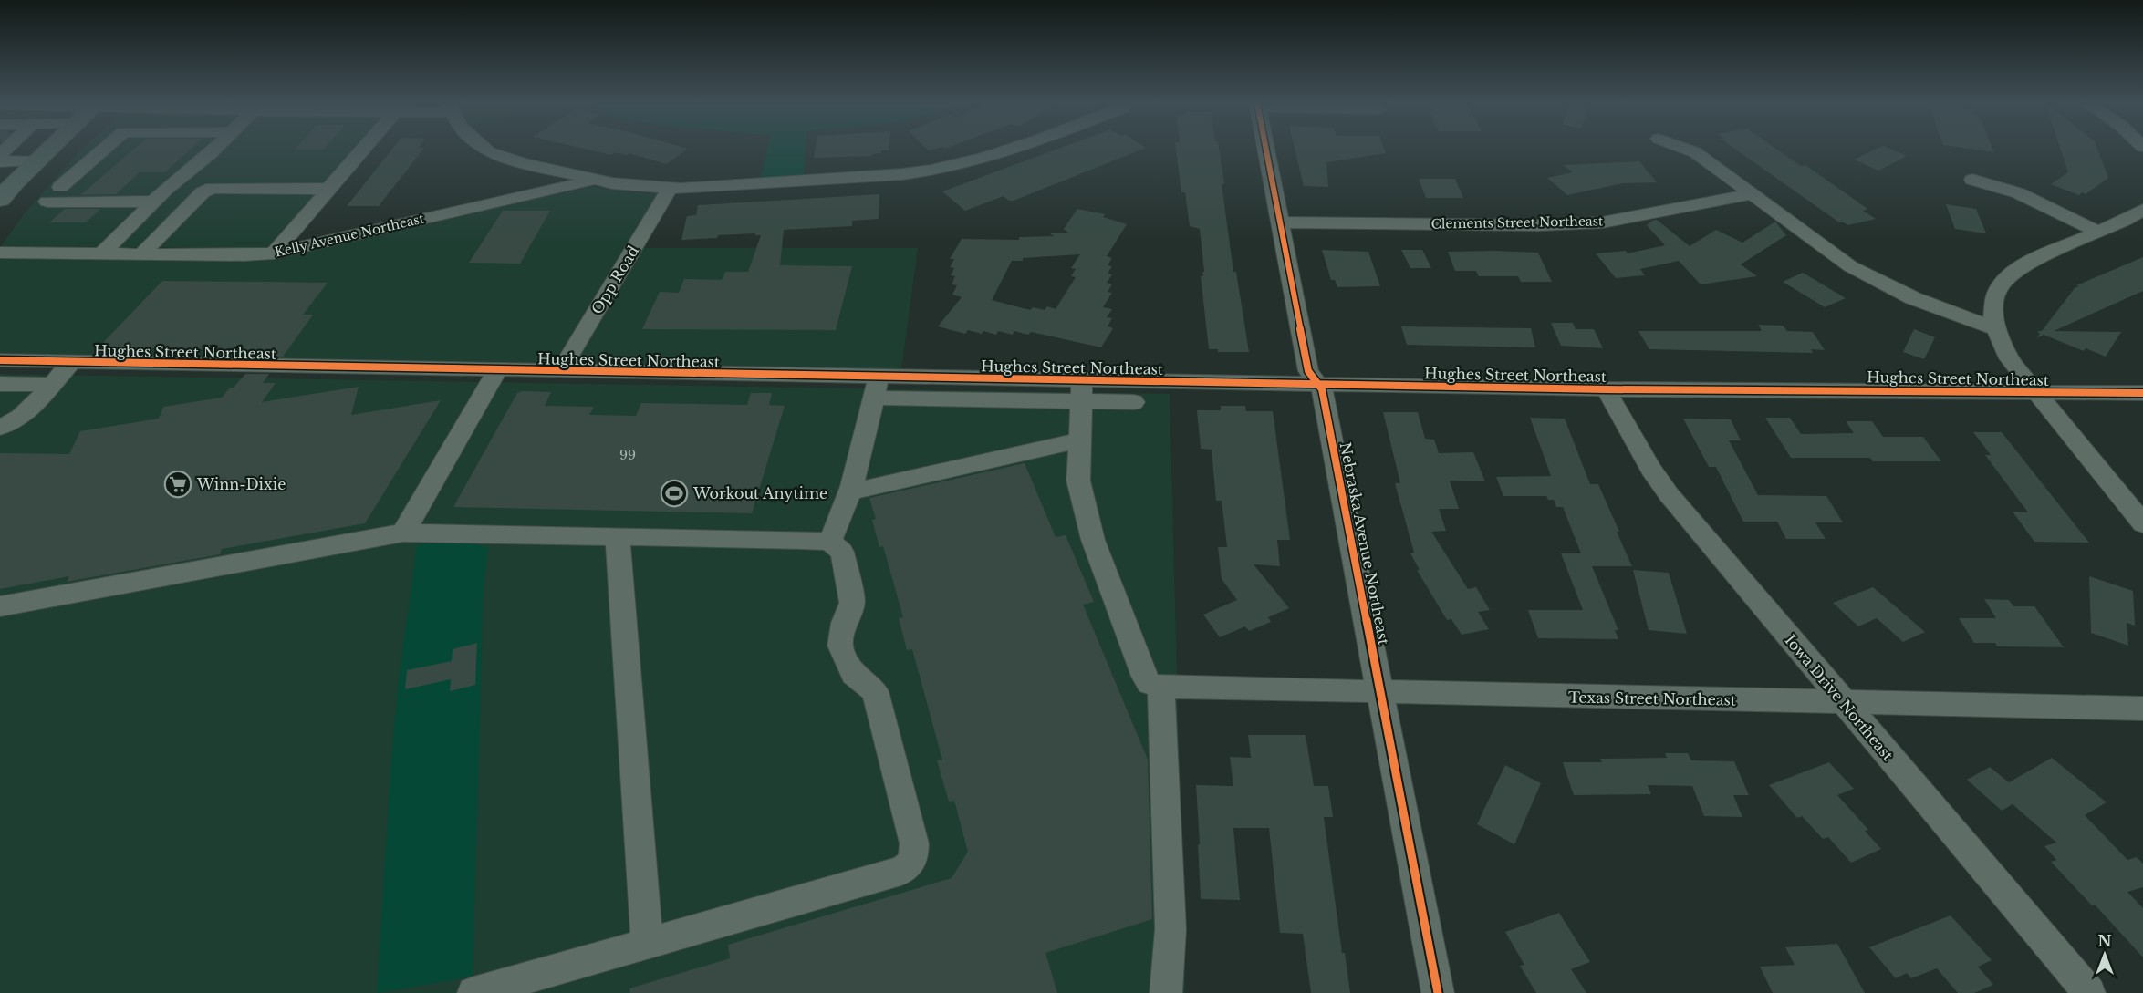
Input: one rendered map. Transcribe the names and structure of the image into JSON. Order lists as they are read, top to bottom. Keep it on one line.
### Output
{"streets":{"street":["Clements Street Northeast","Kelly Avenue Northeast","Opp Road","Hughes Street Northeast","Nebraska Avenue Northeast","Iowa Drive Northeast","Texas Street Northeast"]},"crossings":[["Clements Street Northeast","Nebraska Avenue Northeast"],["Opp Road","Hughes Street Northeast"],["Hughes Street Northeast","Nebraska Avenue Northeast"],["Hughes Street Northeast","Iowa Drive Northeast"],["Nebraska Avenue Northeast","Texas Street Northeast"],["Iowa Drive Northeast","Texas Street Northeast"]],"places":{"supermarket":["Winn-Dixie"],"sports":["Workout Anytime"]},"house_numbers":["99"],"north":"top"}
